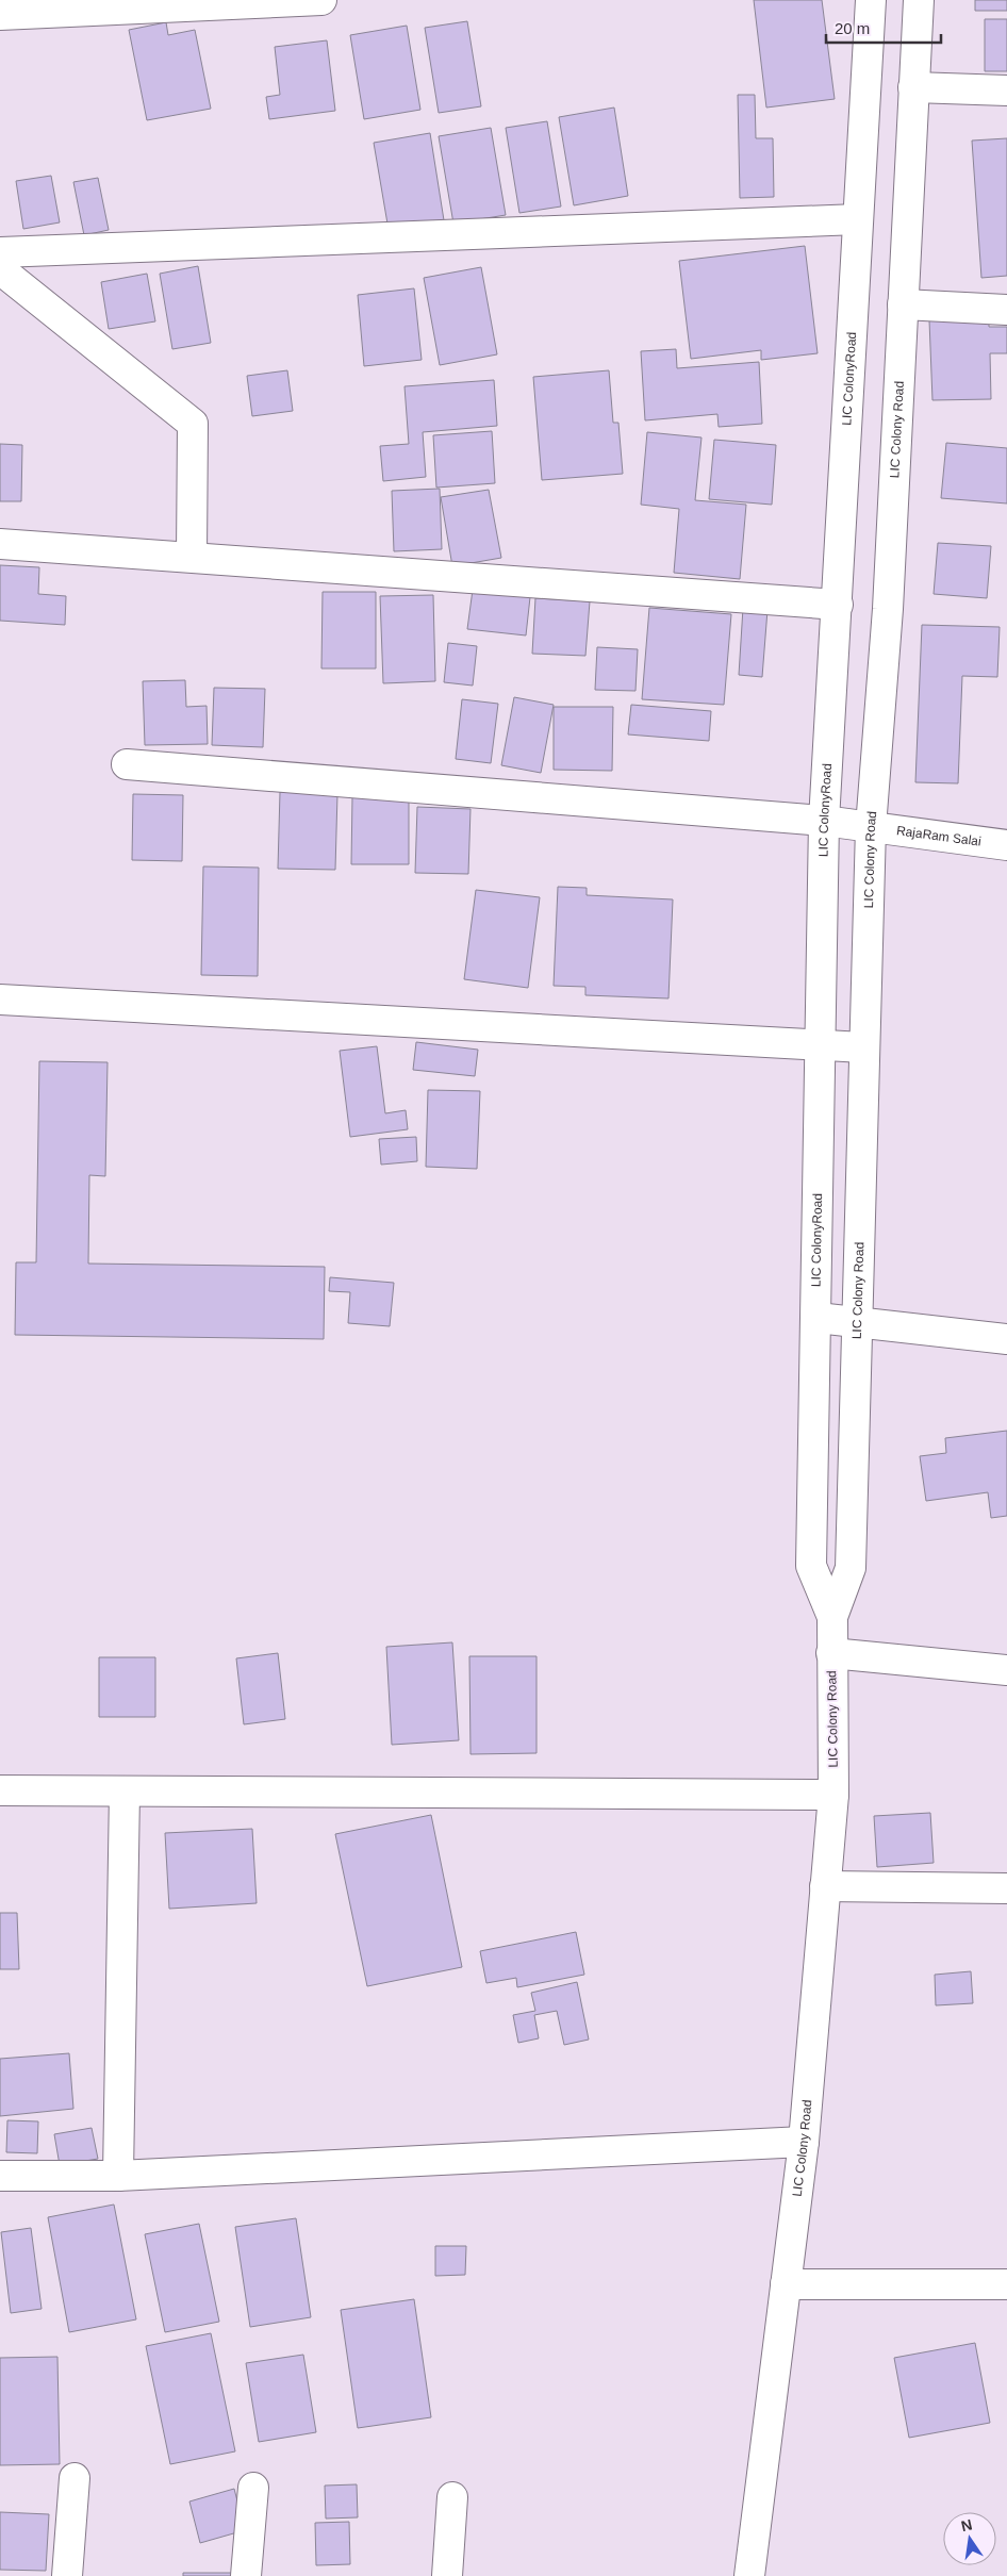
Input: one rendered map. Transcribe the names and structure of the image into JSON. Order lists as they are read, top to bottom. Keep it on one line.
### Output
{"streets":{"street":["LIC ColonyRoad","LIC Colony Road","RajaRam Salai"]},"crossings":[["LIC ColonyRoad","LIC Colony Road"],["LIC ColonyRoad","RajaRam Salai"],["LIC Colony Road","RajaRam Salai"]],"scale_bar":"20 m","north":"top"}
